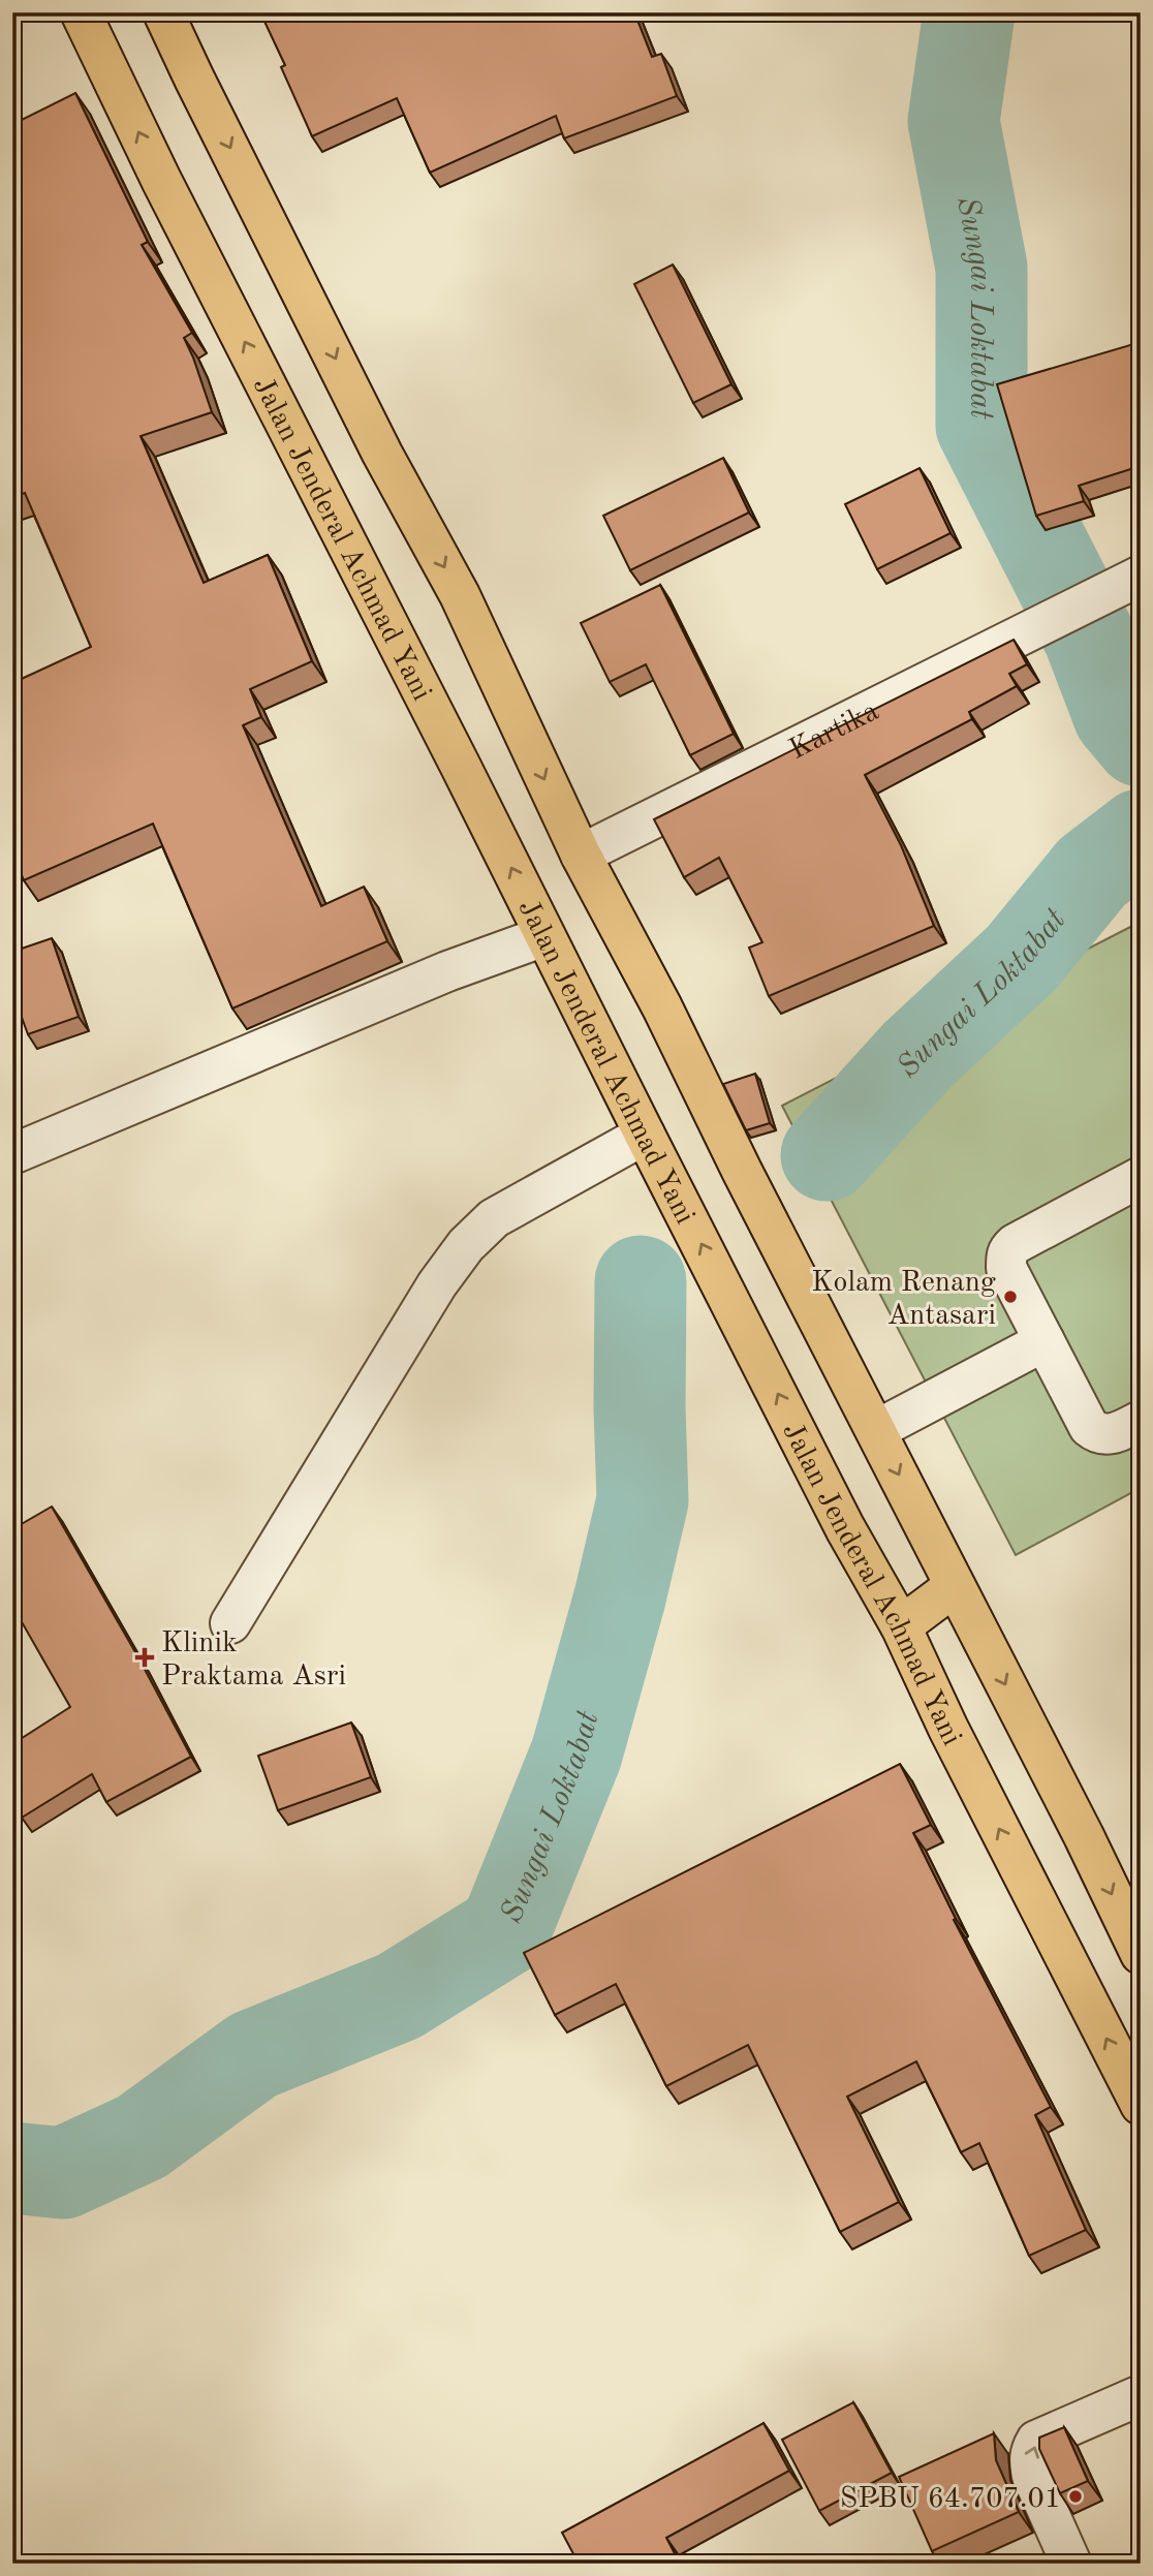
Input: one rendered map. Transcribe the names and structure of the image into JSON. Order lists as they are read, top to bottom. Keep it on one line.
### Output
{"streets":{"highway":["Jalan Jenderal Achmad Yani"],"street":["Kartika"]},"water":["Sungai Loktabat"],"places":{"other":["Kolam Renang Antasari","SPBU 64.707.01"],"health":["Klinik Praktama Asri"]}}
